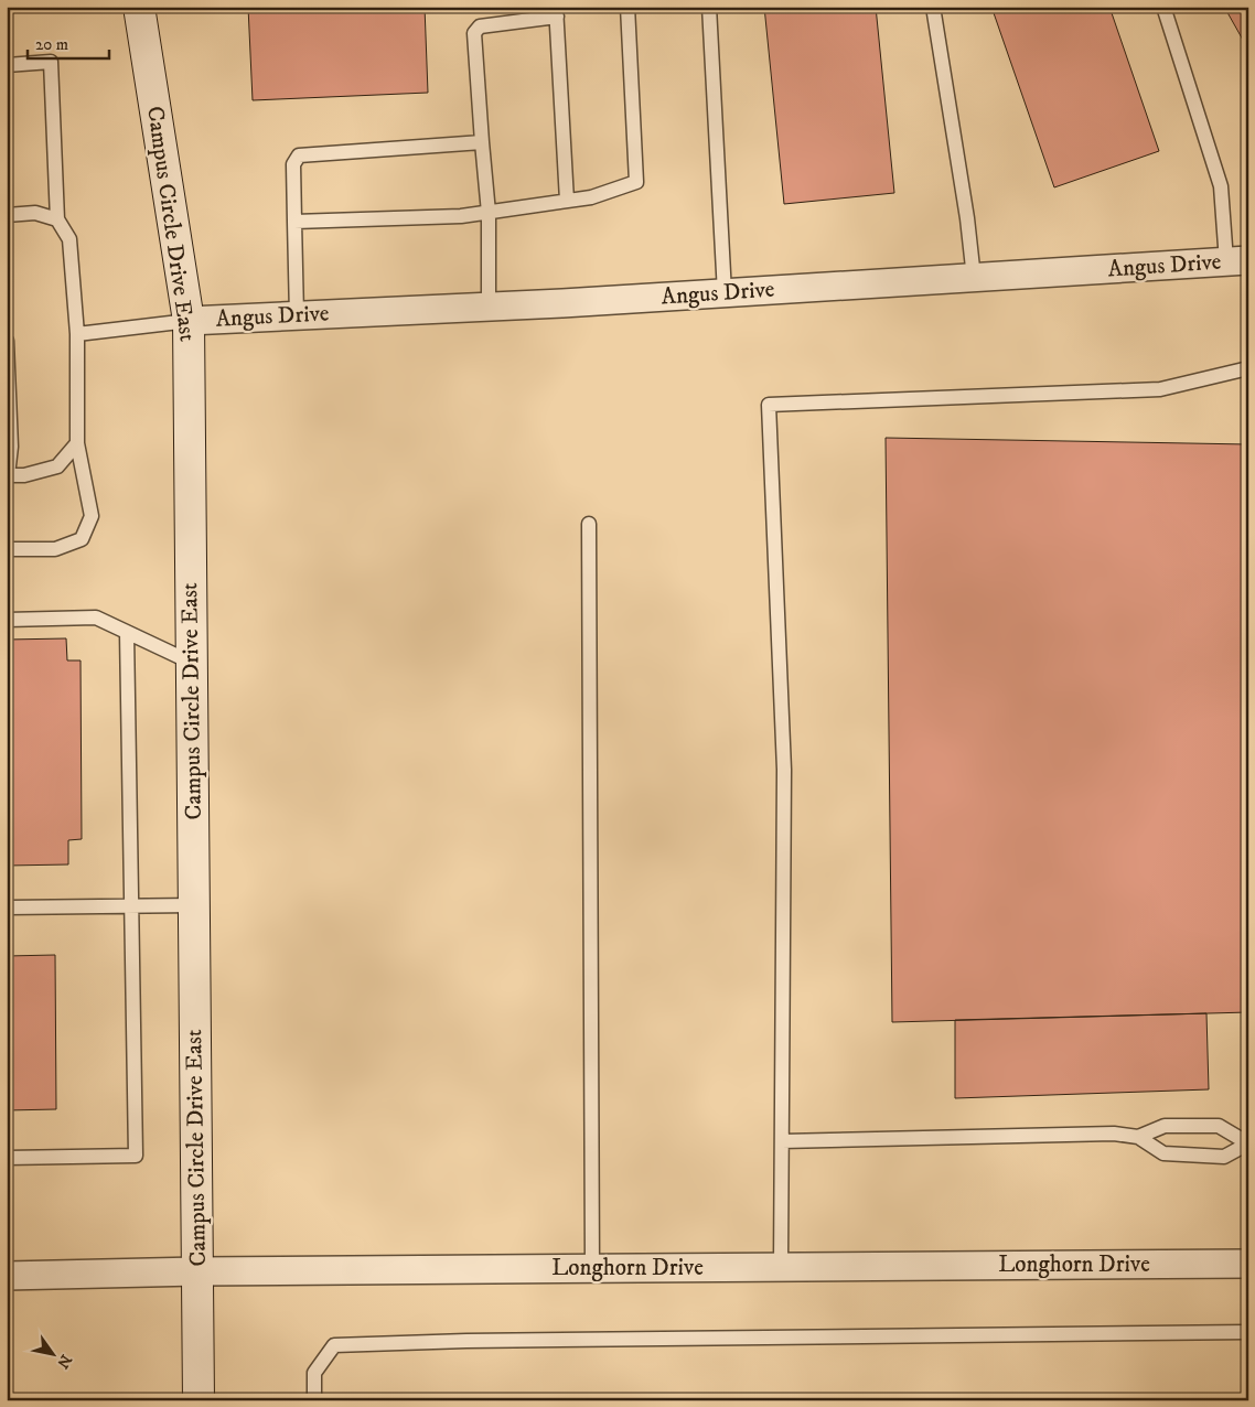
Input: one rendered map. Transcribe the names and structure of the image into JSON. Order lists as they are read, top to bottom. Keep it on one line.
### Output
{"streets":{"street":["Campus Circle Drive East","Angus Drive","Longhorn Drive"]},"crossings":[["Campus Circle Drive East","Angus Drive"],["Campus Circle Drive East","Longhorn Drive"]],"scale_bar":"20 m","north":"bottom right"}
